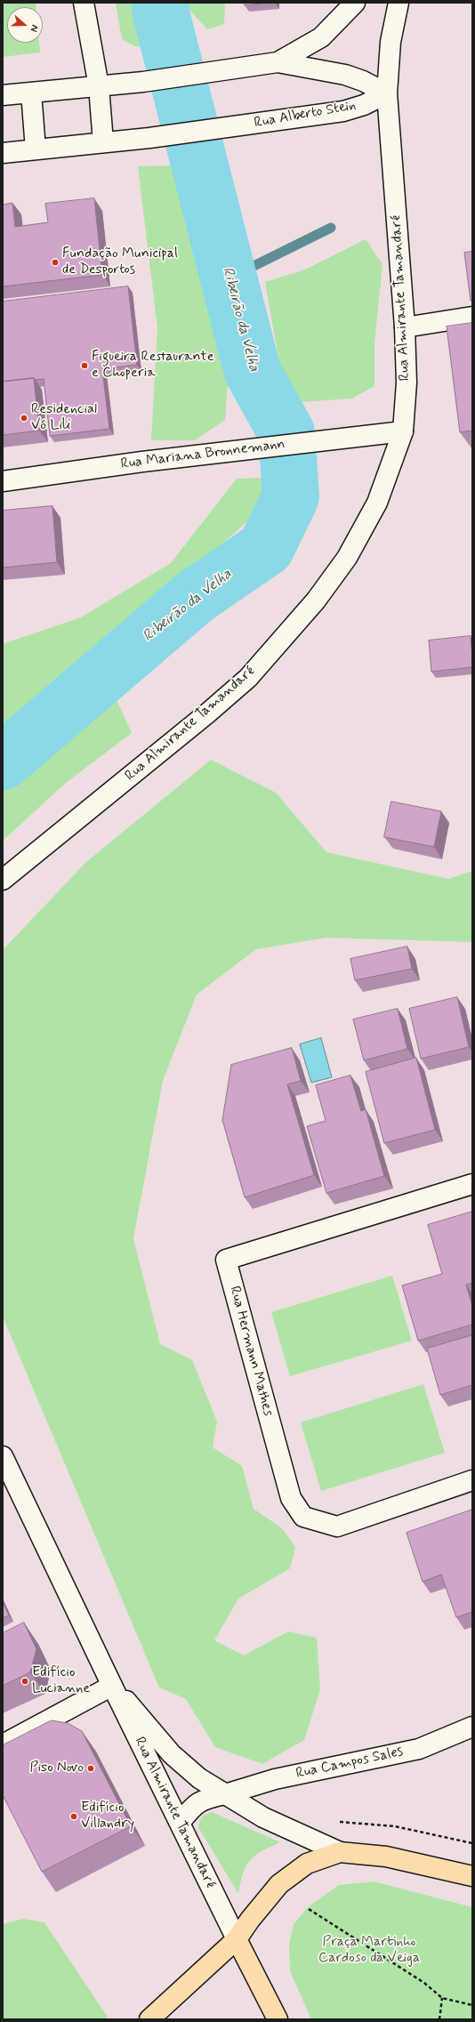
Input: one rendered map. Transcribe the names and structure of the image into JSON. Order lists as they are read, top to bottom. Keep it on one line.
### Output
{"streets":{"main road":["Rua Almirante Tamandaré"],"street":["Rua Alberto Stein","Rua Mariana Bronnemann","Rua Hermann Mathes","Rua Campos Sales"]},"crossings":[["Rua Alberto Stein","Rua Almirante Tamandaré"],["Rua Almirante Tamandaré","Rua Mariana Bronnemann"],["Rua Almirante Tamandaré","Rua Campos Sales"]],"water":["Ribeirão da Velha"],"parks":["Praça Martinho Cardoso da Veiga"],"places":["Fundação Municipal de Desportos","Figueira Restaurante e Choperia","Residencial Vó Lili","Edifício Lucianne","Piso Novo","Edifício Villandry"],"north":"right"}
